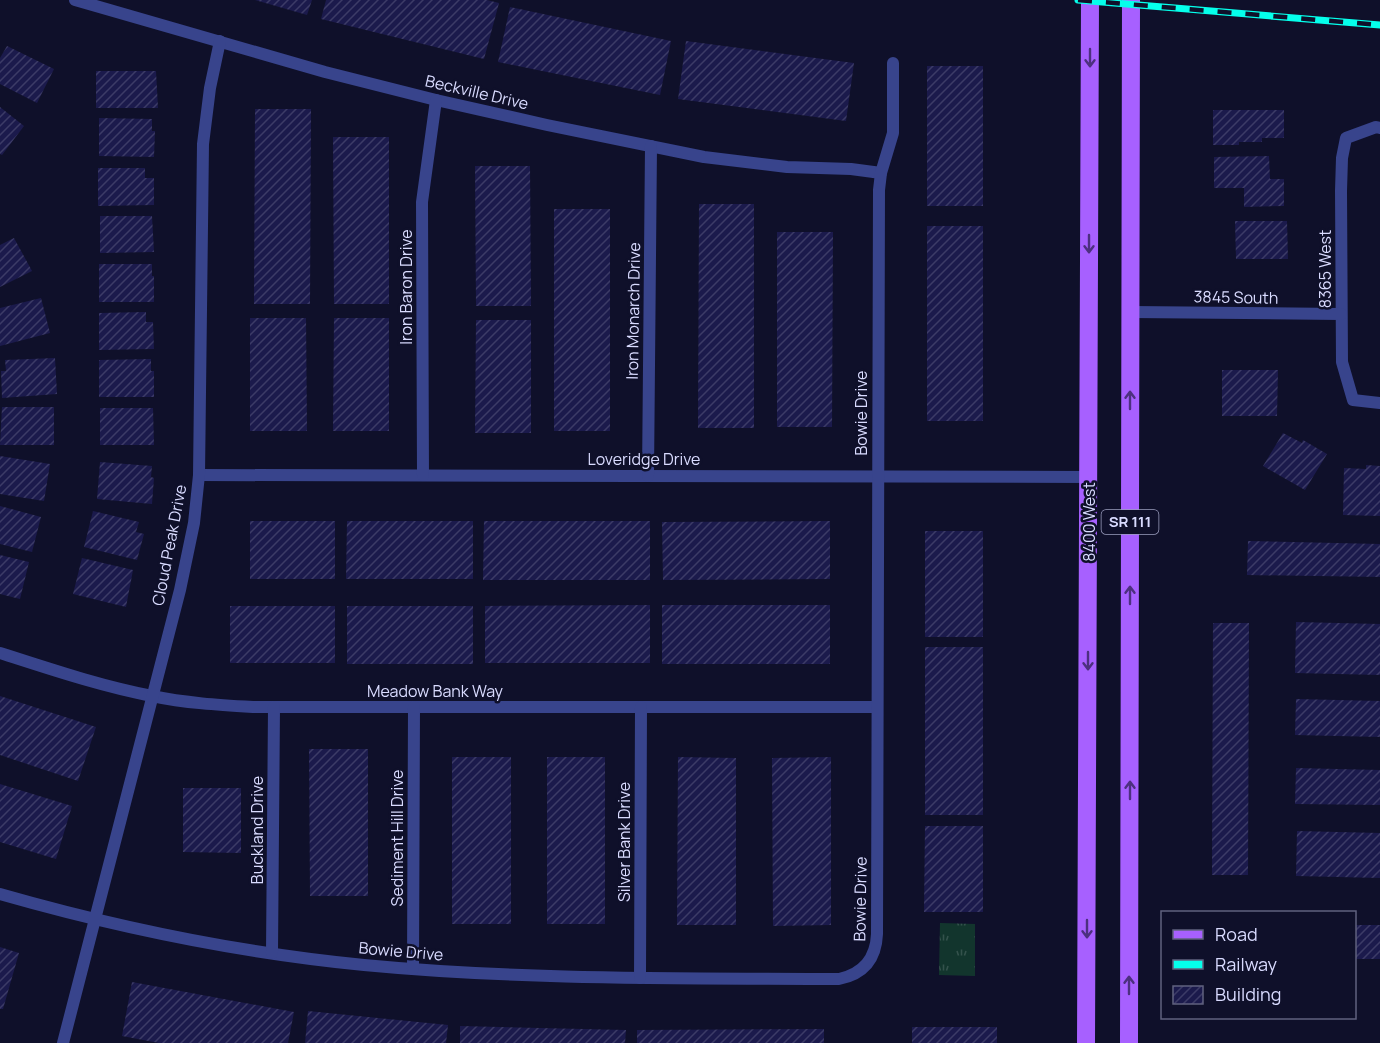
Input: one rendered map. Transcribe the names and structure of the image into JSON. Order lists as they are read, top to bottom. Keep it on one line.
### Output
{"streets":{"main road":["8400 West","SR 111"],"street":["Beckville Drive","8365 West","Iron Baron Drive","3845 South","Iron Monarch Drive","Bowie Drive","Loveridge Drive","Cloud Peak Drive","Meadow Bank Way","Buckland Drive","Sediment Hill Drive","Silver Bank Drive"]},"crossings":[["Beckville Drive","Iron Baron Drive"],["Beckville Drive","Iron Monarch Drive"],["Beckville Drive","Bowie Drive"],["Beckville Drive","Cloud Peak Drive"],["8365 West","3845 South"],["Iron Baron Drive","Loveridge Drive"],["3845 South","SR 111"],["Iron Monarch Drive","Loveridge Drive"],["Bowie Drive","Loveridge Drive"],["Bowie Drive","Cloud Peak Drive"],["Bowie Drive","Meadow Bank Way"],["Bowie Drive","Buckland Drive"],["Bowie Drive","Sediment Hill Drive"],["Bowie Drive","Silver Bank Drive"],["Loveridge Drive","8400 West"],["Loveridge Drive","Cloud Peak Drive"],["Cloud Peak Drive","Meadow Bank Way"],["Meadow Bank Way","Buckland Drive"],["Meadow Bank Way","Sediment Hill Drive"],["Meadow Bank Way","Silver Bank Drive"]],"legend":["Road","Railway","Building"]}
